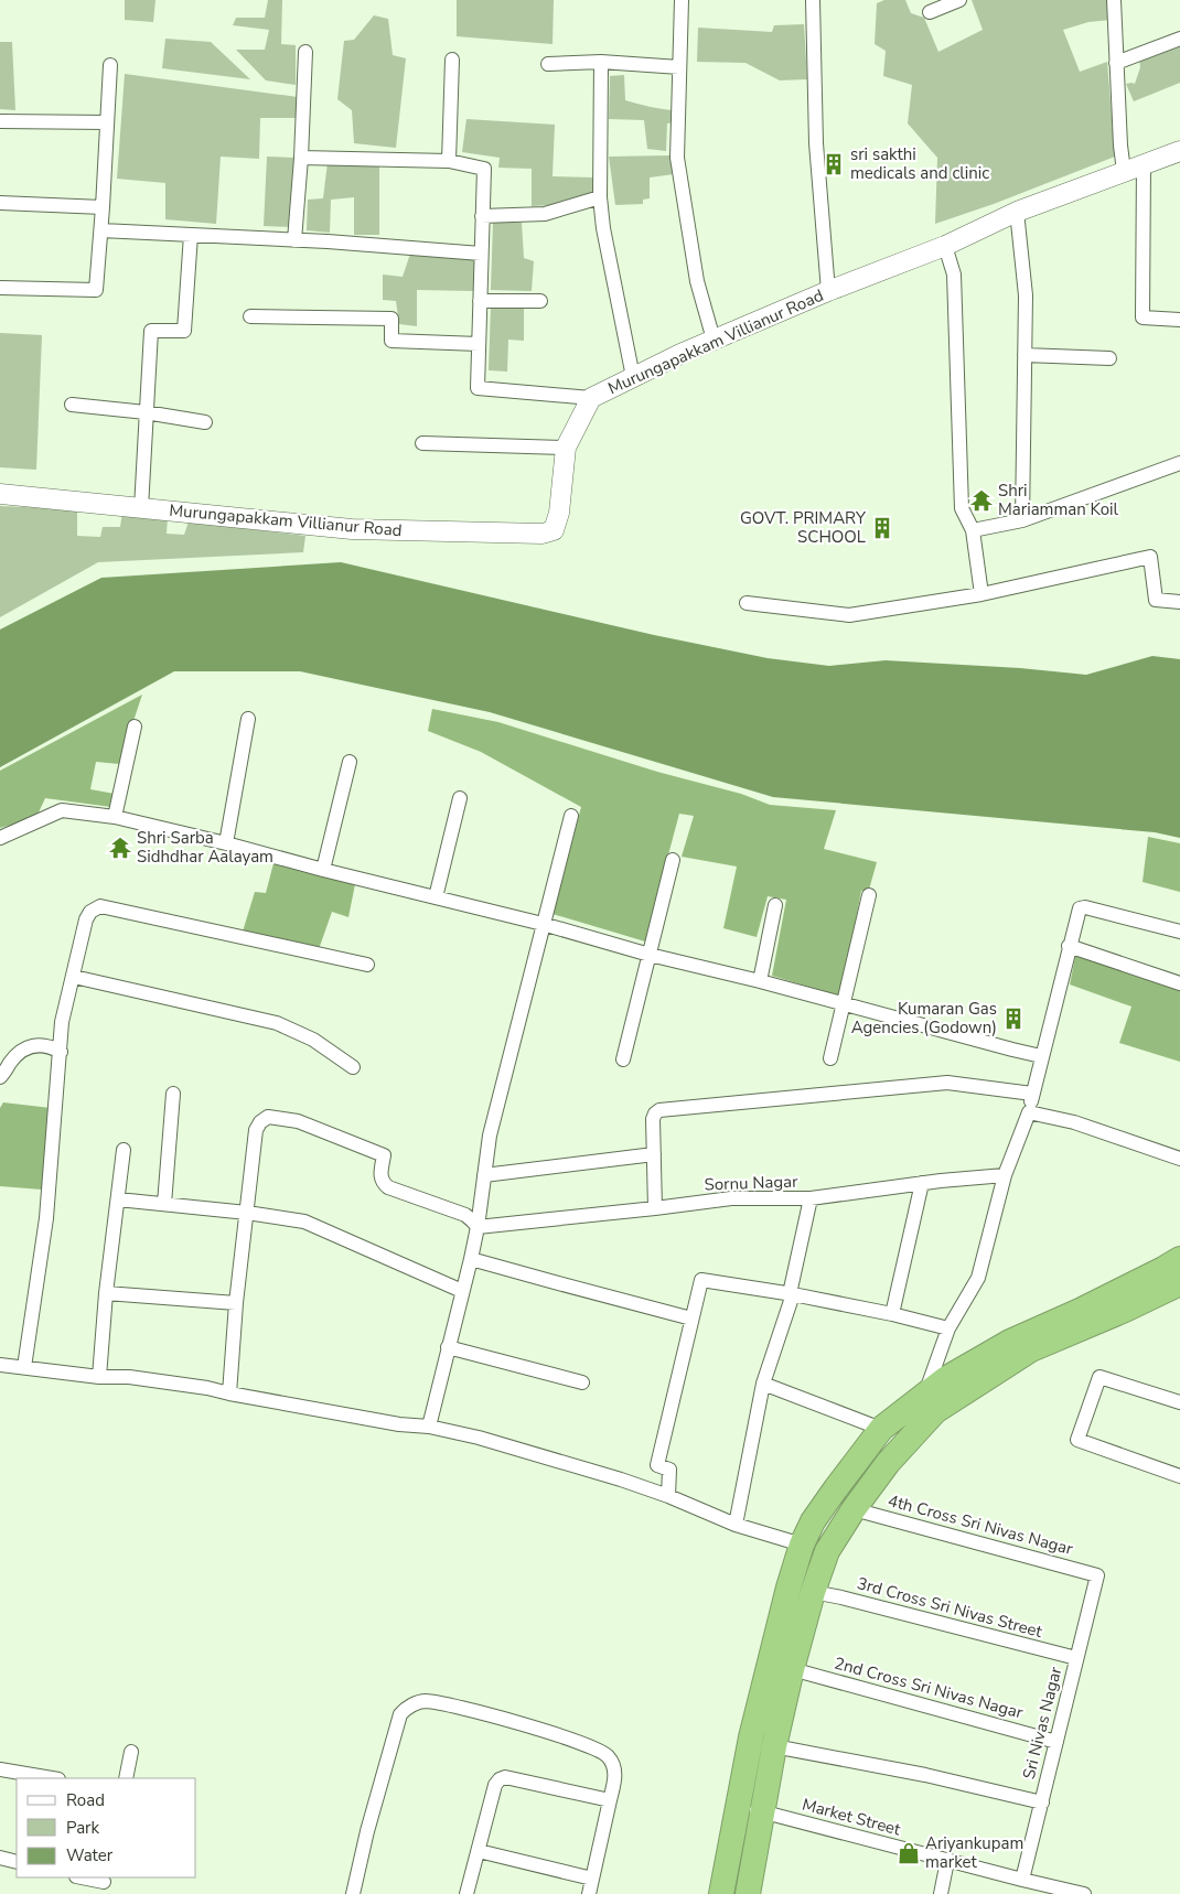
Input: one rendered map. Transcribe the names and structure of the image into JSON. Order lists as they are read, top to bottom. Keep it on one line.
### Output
{"streets":{"main road":["Murungapakkam Villianur Road"],"street":["Sornu Nagar","4th Cross Sri Nivas Nagar","3rd Cross Sri Nivas Street","2nd Cross Sri Nivas Nagar","Sri Nivas Nagar","Market Street"]},"crossings":[["4th Cross Sri Nivas Nagar","Sri Nivas Nagar"],["3rd Cross Sri Nivas Street","Sri Nivas Nagar"],["2nd Cross Sri Nivas Nagar","Sri Nivas Nagar"],["Sri Nivas Nagar","Market Street"]],"places":{"building":["sri sakthi medicals and clinic","GOVT. PRIMARY SCHOOL","Kumaran Gas Agencies (Godown)"],"temple":["Shri Mariamman Koil","Shri Sarba Sidhdhar Aalayam"],"shop":["Ariyankupam market"]},"legend":["Road","Park","Water"]}
